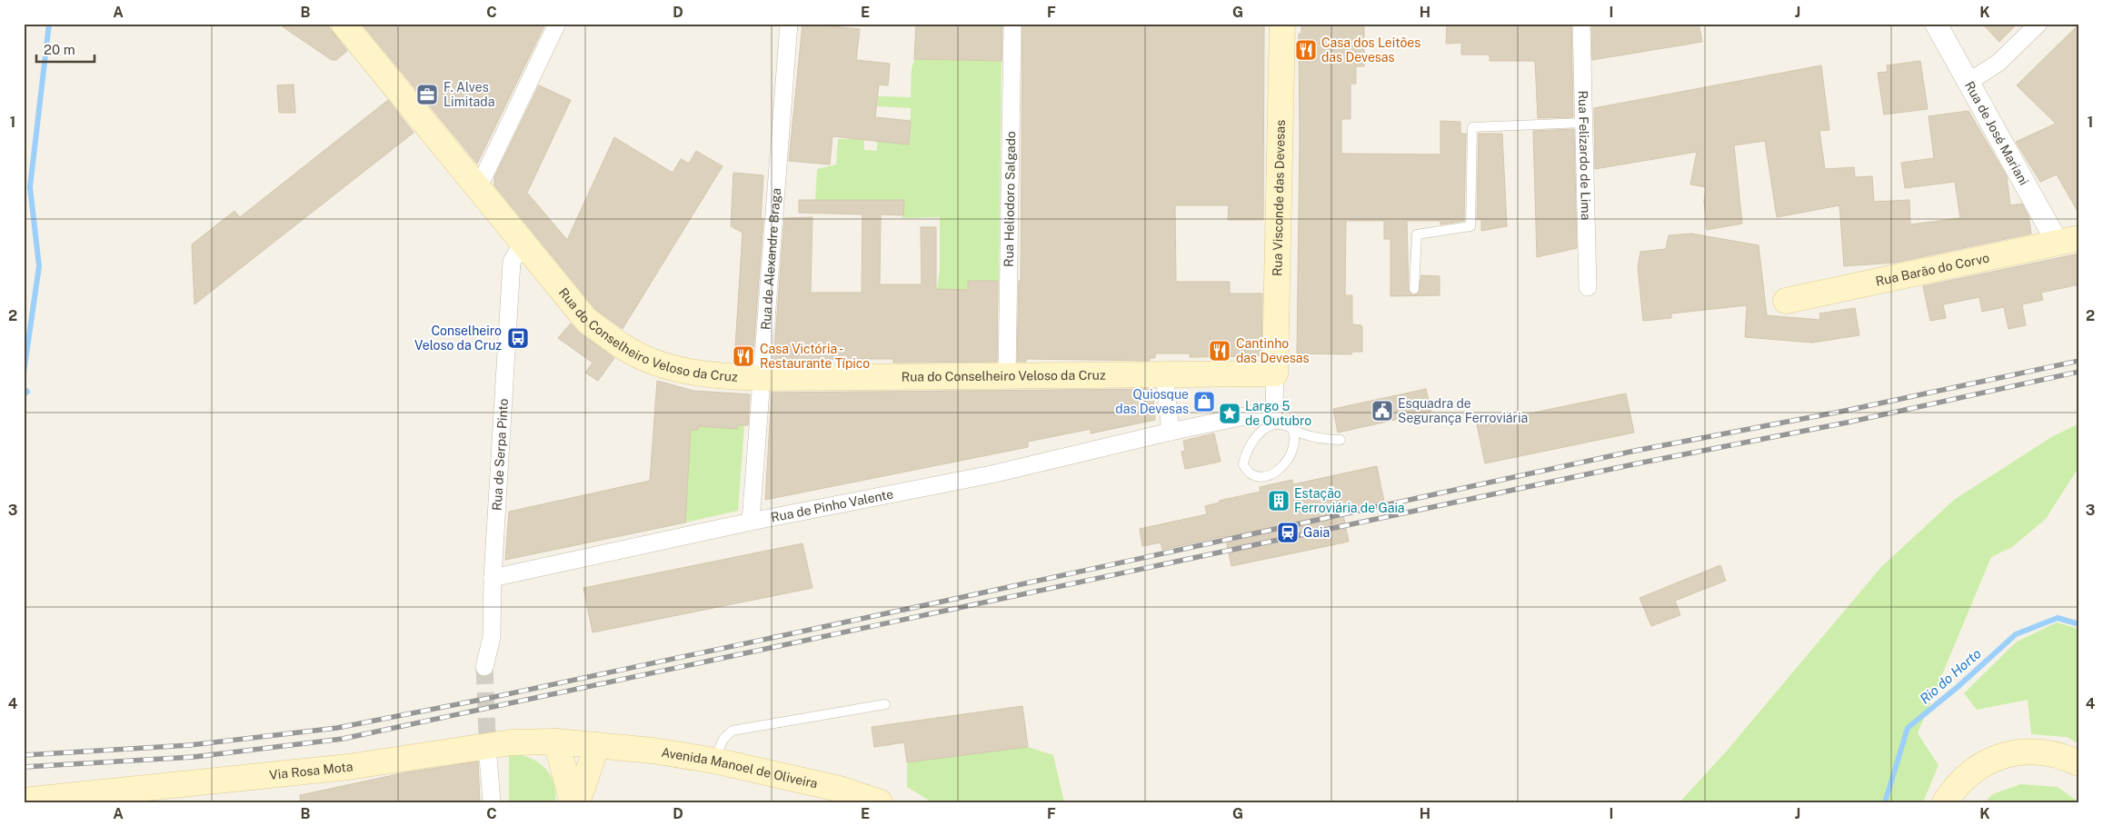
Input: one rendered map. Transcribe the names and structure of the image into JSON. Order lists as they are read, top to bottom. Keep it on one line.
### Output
{"streets":{"main road":["Rua Visconde das Devesas","Rua Barão do Corvo","Rua do Conselheiro Veloso da Cruz","Avenida Manoel de Oliveira","Via Rosa Mota"],"street":["Rua de José Mariani","Rua Felizardo de Lima","Rua Heliodoro Salgado","Rua de Alexandre Braga","Rua de Serpa Pinto","Rua de Pinho Valente"]},"crossings":[["Rua de José Mariani","Rua Barão do Corvo"],["Rua Heliodoro Salgado","Rua do Conselheiro Veloso da Cruz"],["Rua de Alexandre Braga","Rua do Conselheiro Veloso da Cruz"],["Rua de Alexandre Braga","Rua de Pinho Valente"],["Rua do Conselheiro Veloso da Cruz","Rua de Serpa Pinto"],["Rua de Serpa Pinto","Rua de Pinho Valente"],["Avenida Manoel de Oliveira","Via Rosa Mota"]],"water":["Rio do Horto"],"places":{"restaurant":["Casa dos Leitões das Devesas","Cantinho das Devesas","Casa Victória - Restaurante Típico"],"office":["F. Alves Limitada"],"bus stop":["Conselheiro Veloso da Cruz"],"shop":["Quiosque das Devesas"],"public building":["Esquadra de Segurança Ferroviária"],"place":["Largo 5 de Outubro"],"building":["Estação Ferroviária de Gaia"],"station":["Gaia"]},"scale_bar":"20 m","grid":{"columns":["A","B","C","D","E","F","G","H","I","J","K"],"rows":["1","2","3","4"]}}
